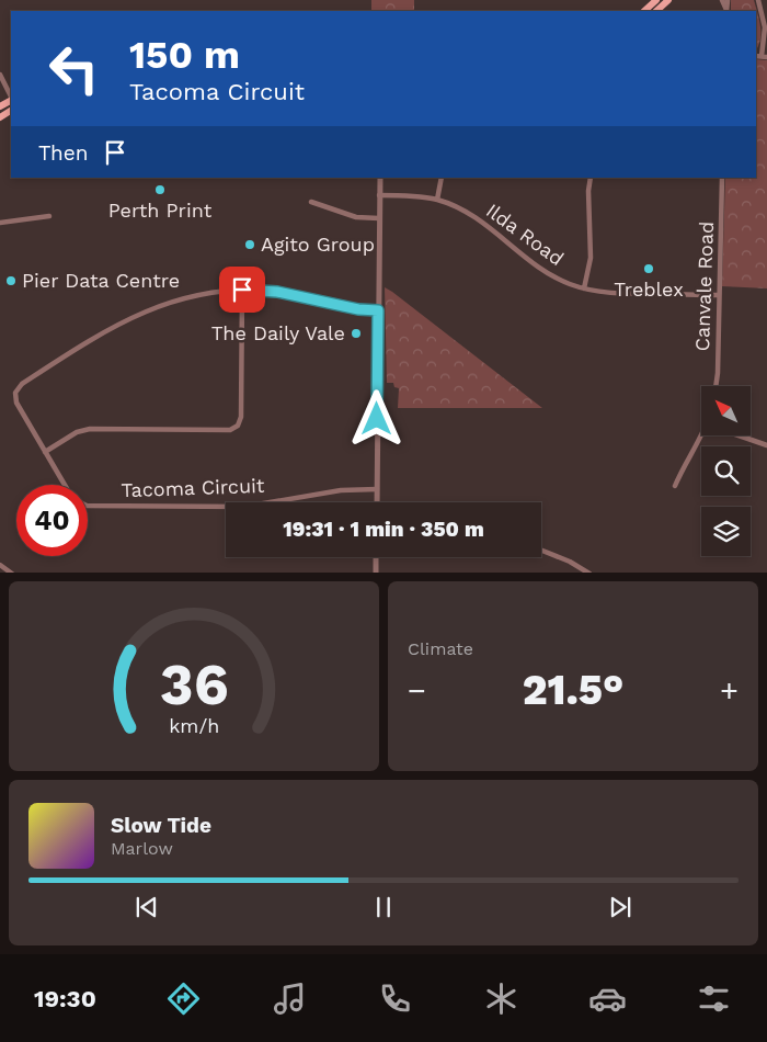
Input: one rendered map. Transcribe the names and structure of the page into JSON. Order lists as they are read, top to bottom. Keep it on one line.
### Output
{"streets":{"street":["Ilda Road","Canvale Road","Tacoma Circuit"]},"crossings":[["Ilda Road","Canvale Road"]],"places":["Perth Print","Agito Group","Treblex","Pier Data Centre","The Daily Vale"],"north":"top left","page":{"turn":["150 m","Tacoma Circuit"],"then":"Then","limit":"40","trip":"19:31 · 1 min · 350 m","tile":"Climate","heat":["−","21.5°","+"],"song":["Slow Tide","Marlow"],"tabs":"19:30","gauge":["36","km/h"]}}
